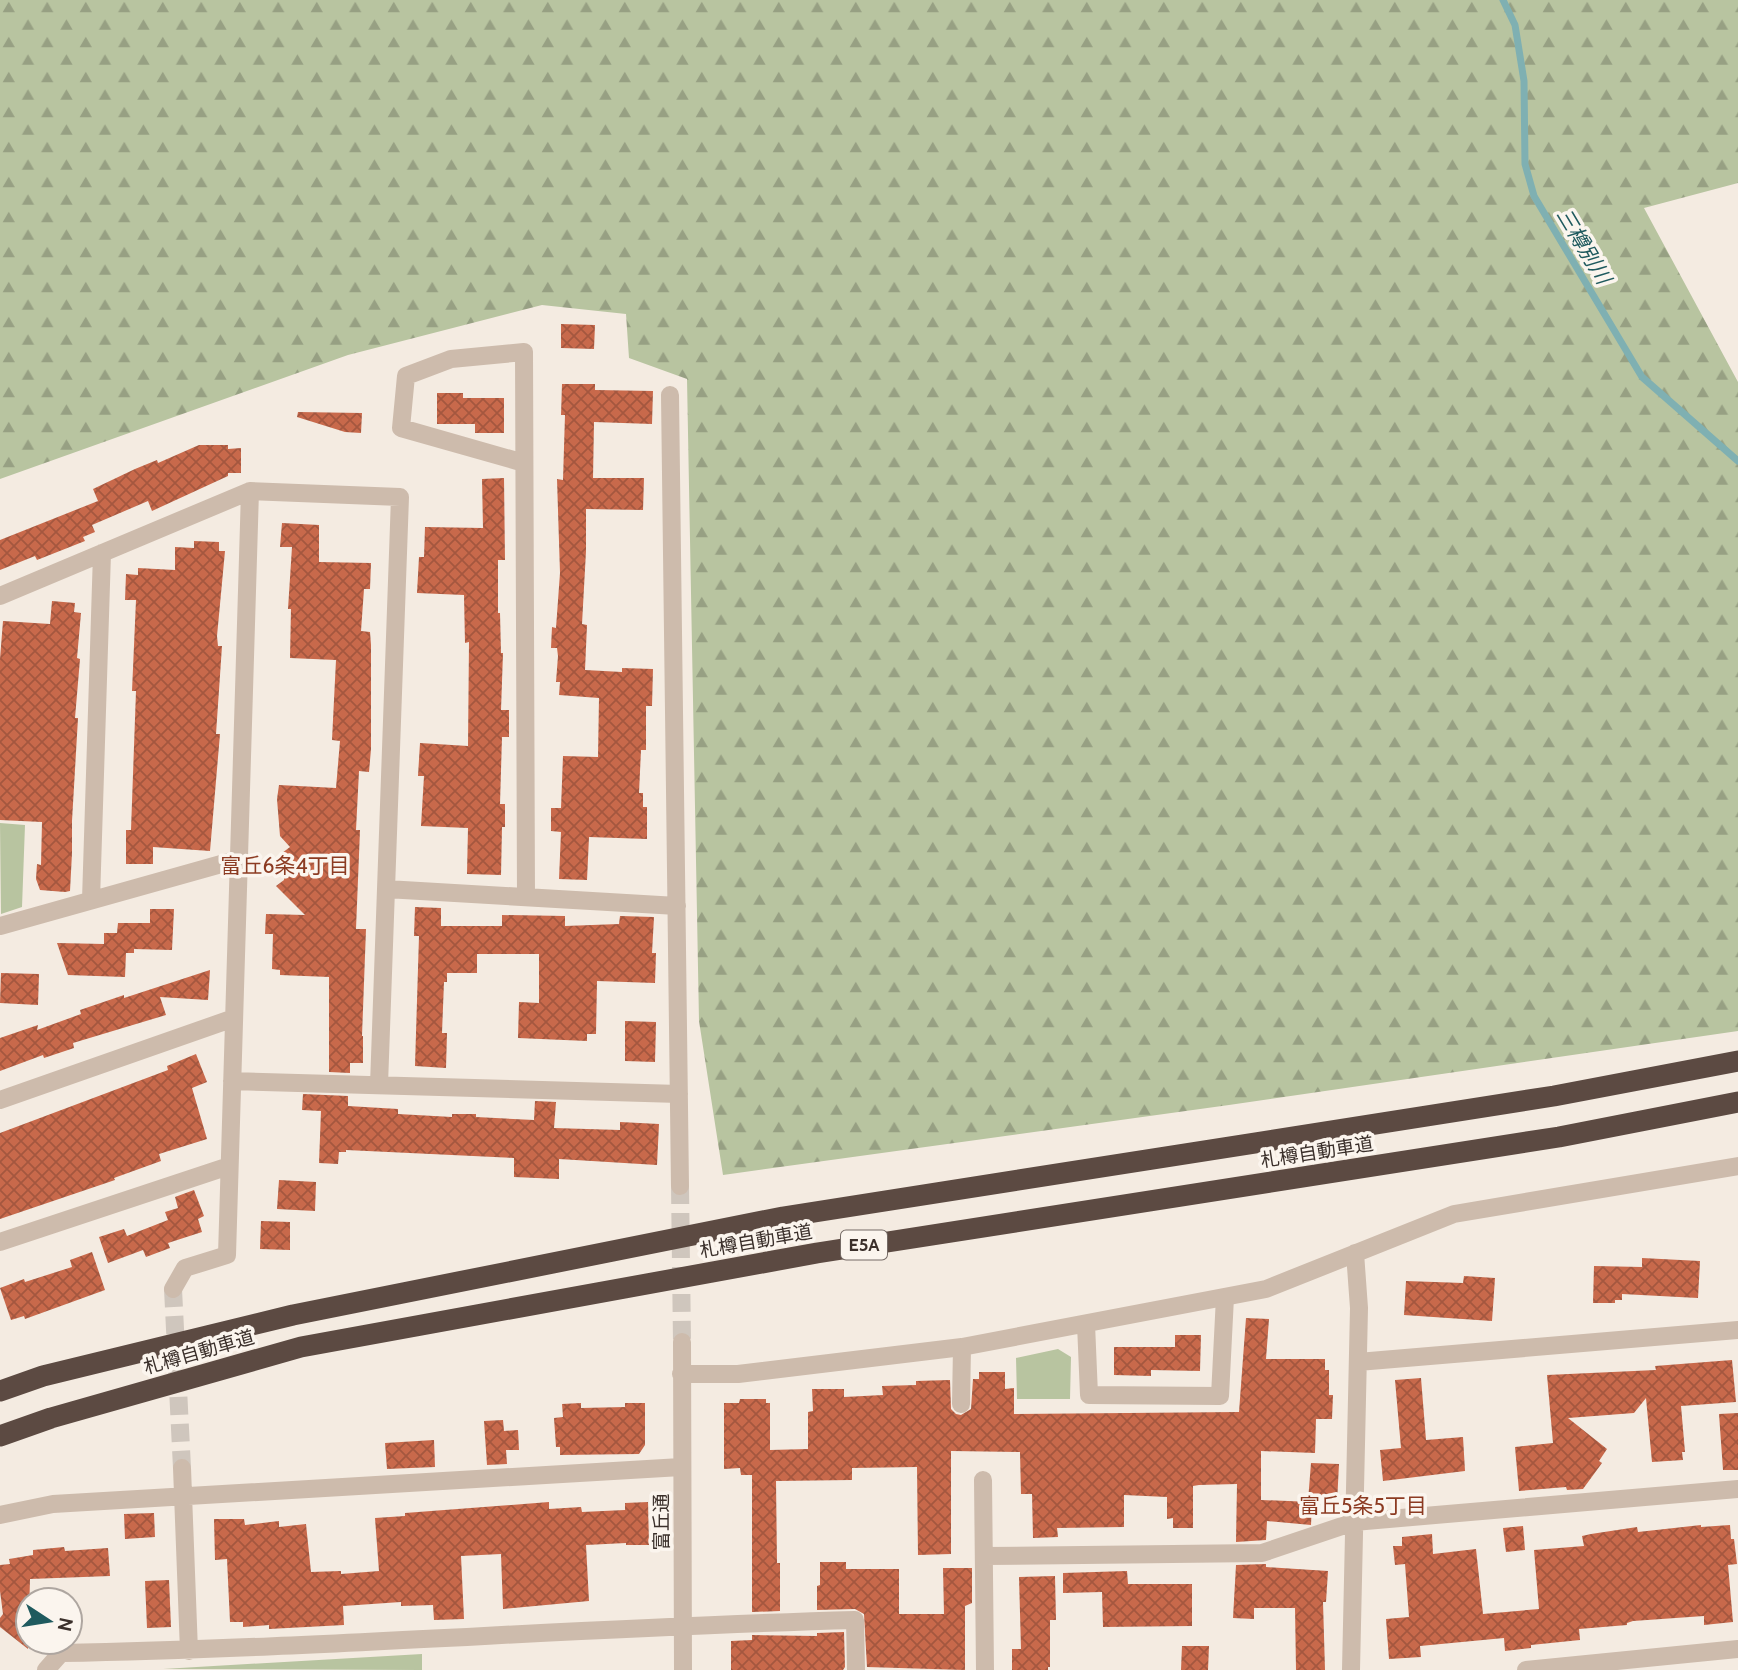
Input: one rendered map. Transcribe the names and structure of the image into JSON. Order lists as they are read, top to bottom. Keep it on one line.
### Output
{"streets":{"highway":["札樽自動車道","E5A"],"street":["富丘通"]},"districts":["富丘6条4丁目","富丘5条5丁目"],"water":["三樽別川"],"north":"right"}
